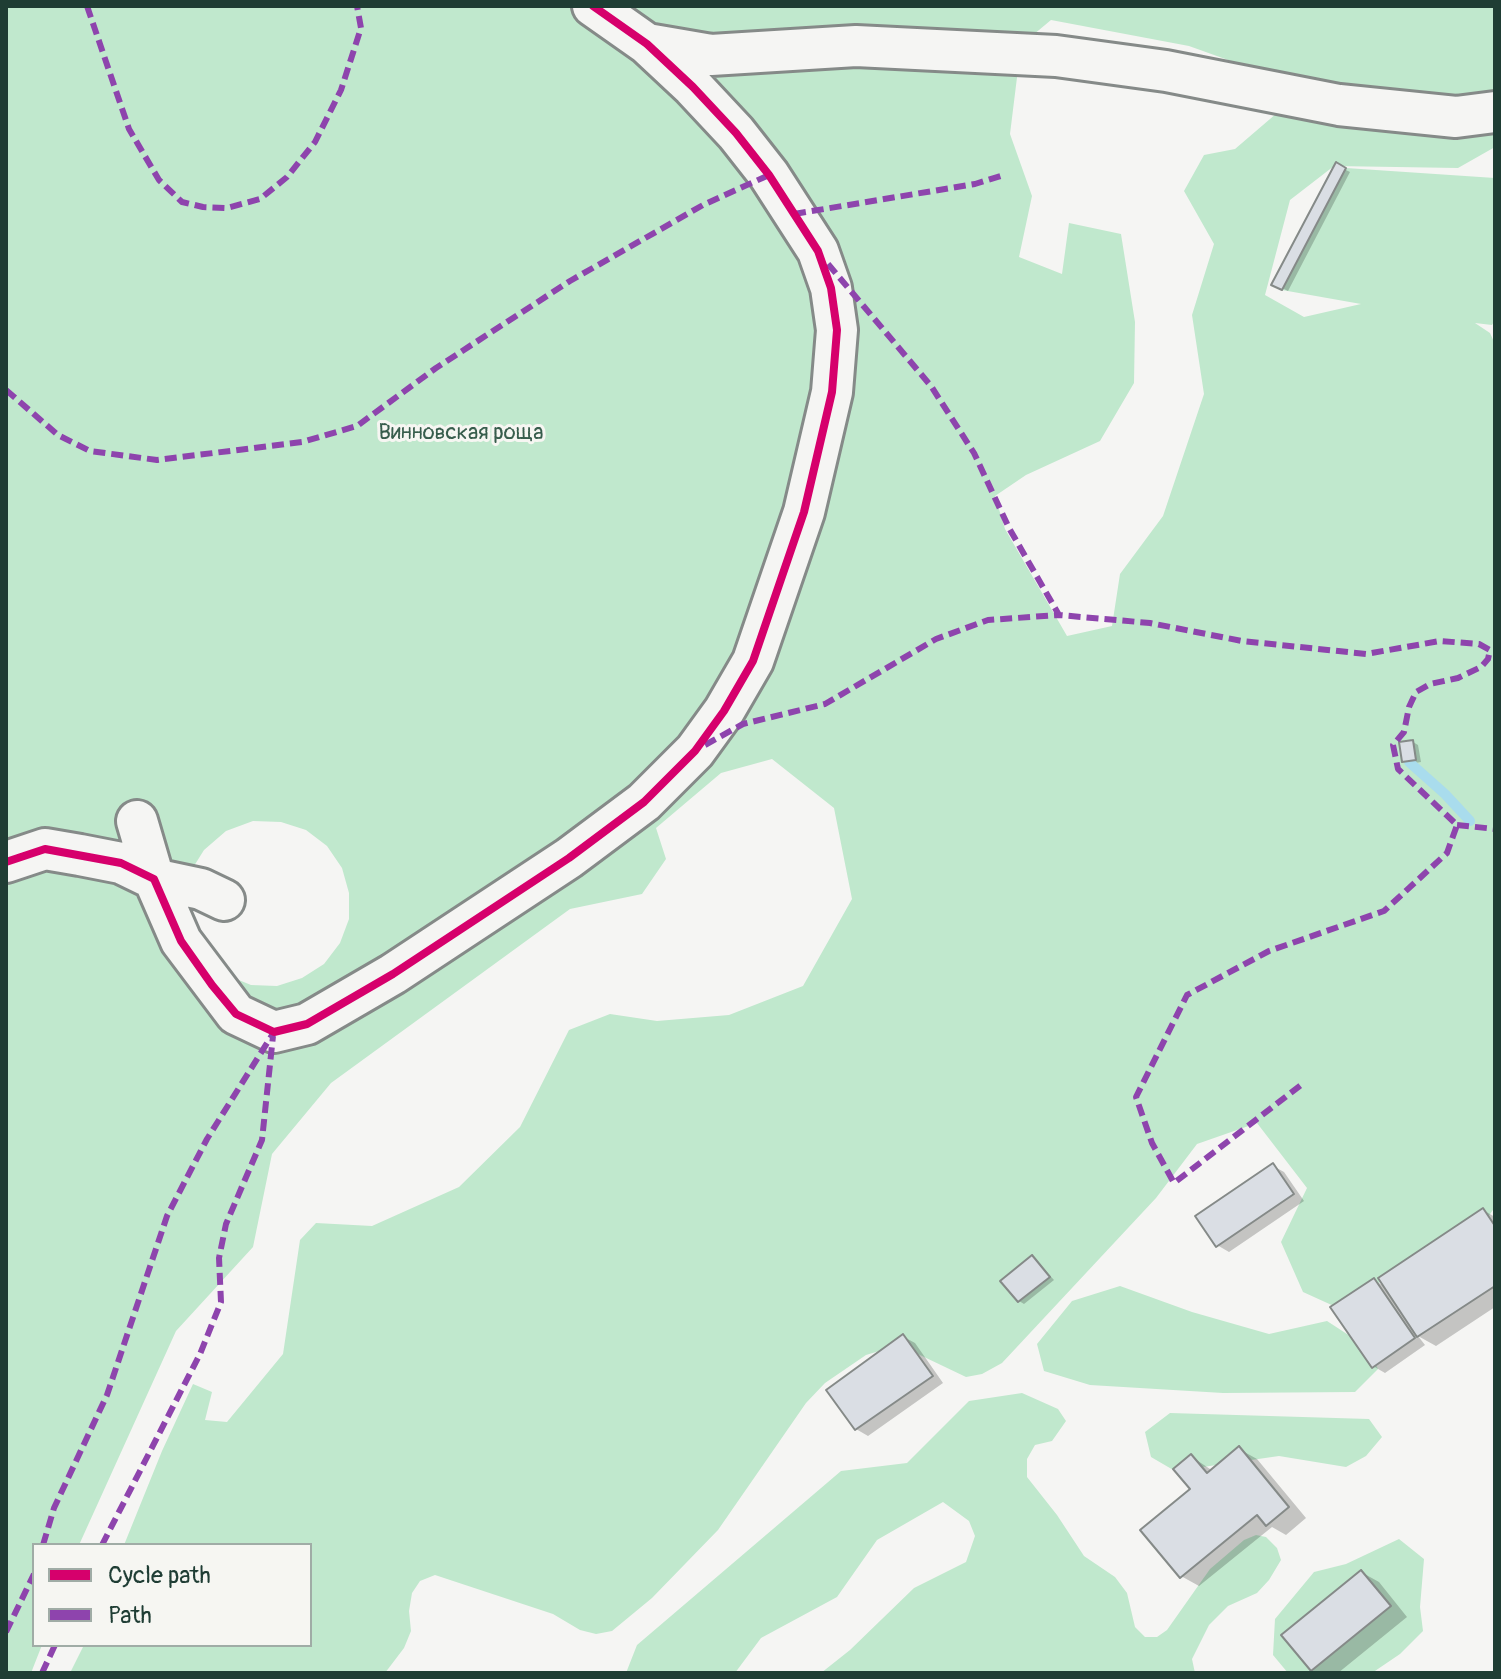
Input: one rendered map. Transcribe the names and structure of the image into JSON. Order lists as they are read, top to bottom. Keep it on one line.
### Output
{"parks":["Винновская роща"],"legend":["Cycle path","Path"]}
